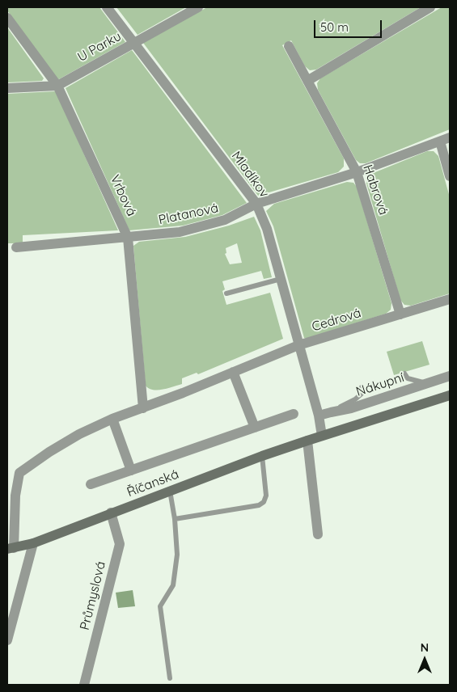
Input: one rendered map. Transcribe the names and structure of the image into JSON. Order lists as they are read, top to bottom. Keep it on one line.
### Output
{"streets":{"main road":["Říčanská"],"street":["U Parku","Mladíkov","Habrová","Vrbová","Platanová","Cedrová","Nákupní","Průmyslová"]},"crossings":[["U Parku","Mladíkov"],["U Parku","Vrbová"],["Mladíkov","Platanová"],["Mladíkov","Cedrová"],["Mladíkov","Nákupní"],["Mladíkov","Říčanská"],["Habrová","Platanová"],["Habrová","Cedrová"],["Vrbová","Platanová"],["Vrbová","Cedrová"],["Cedrová","Říčanská"],["Říčanská","Průmyslová"]],"scale_bar":"50 m","north":"top"}
